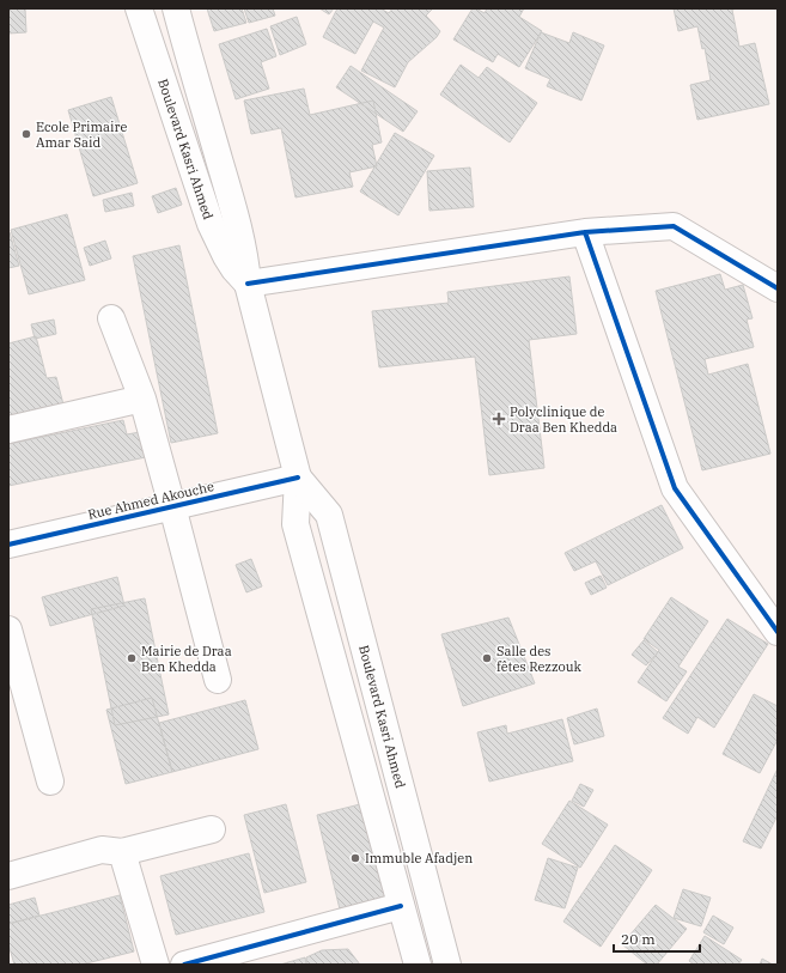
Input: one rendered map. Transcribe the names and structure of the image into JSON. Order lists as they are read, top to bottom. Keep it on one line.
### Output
{"streets":{"street":["Boulevard Kasri Ahmed","Rue Ahmed Akouche"]},"crossings":[["Boulevard Kasri Ahmed","Rue Ahmed Akouche"]],"places":{"other":["Ecole Primaire Amar Said","Mairie de Draa Ben Khedda","Salle des fêtes Rezzouk","Immuble Afadjen"],"health":["Polyclinique de Draa Ben Khedda"]},"scale_bar":"20 m"}
